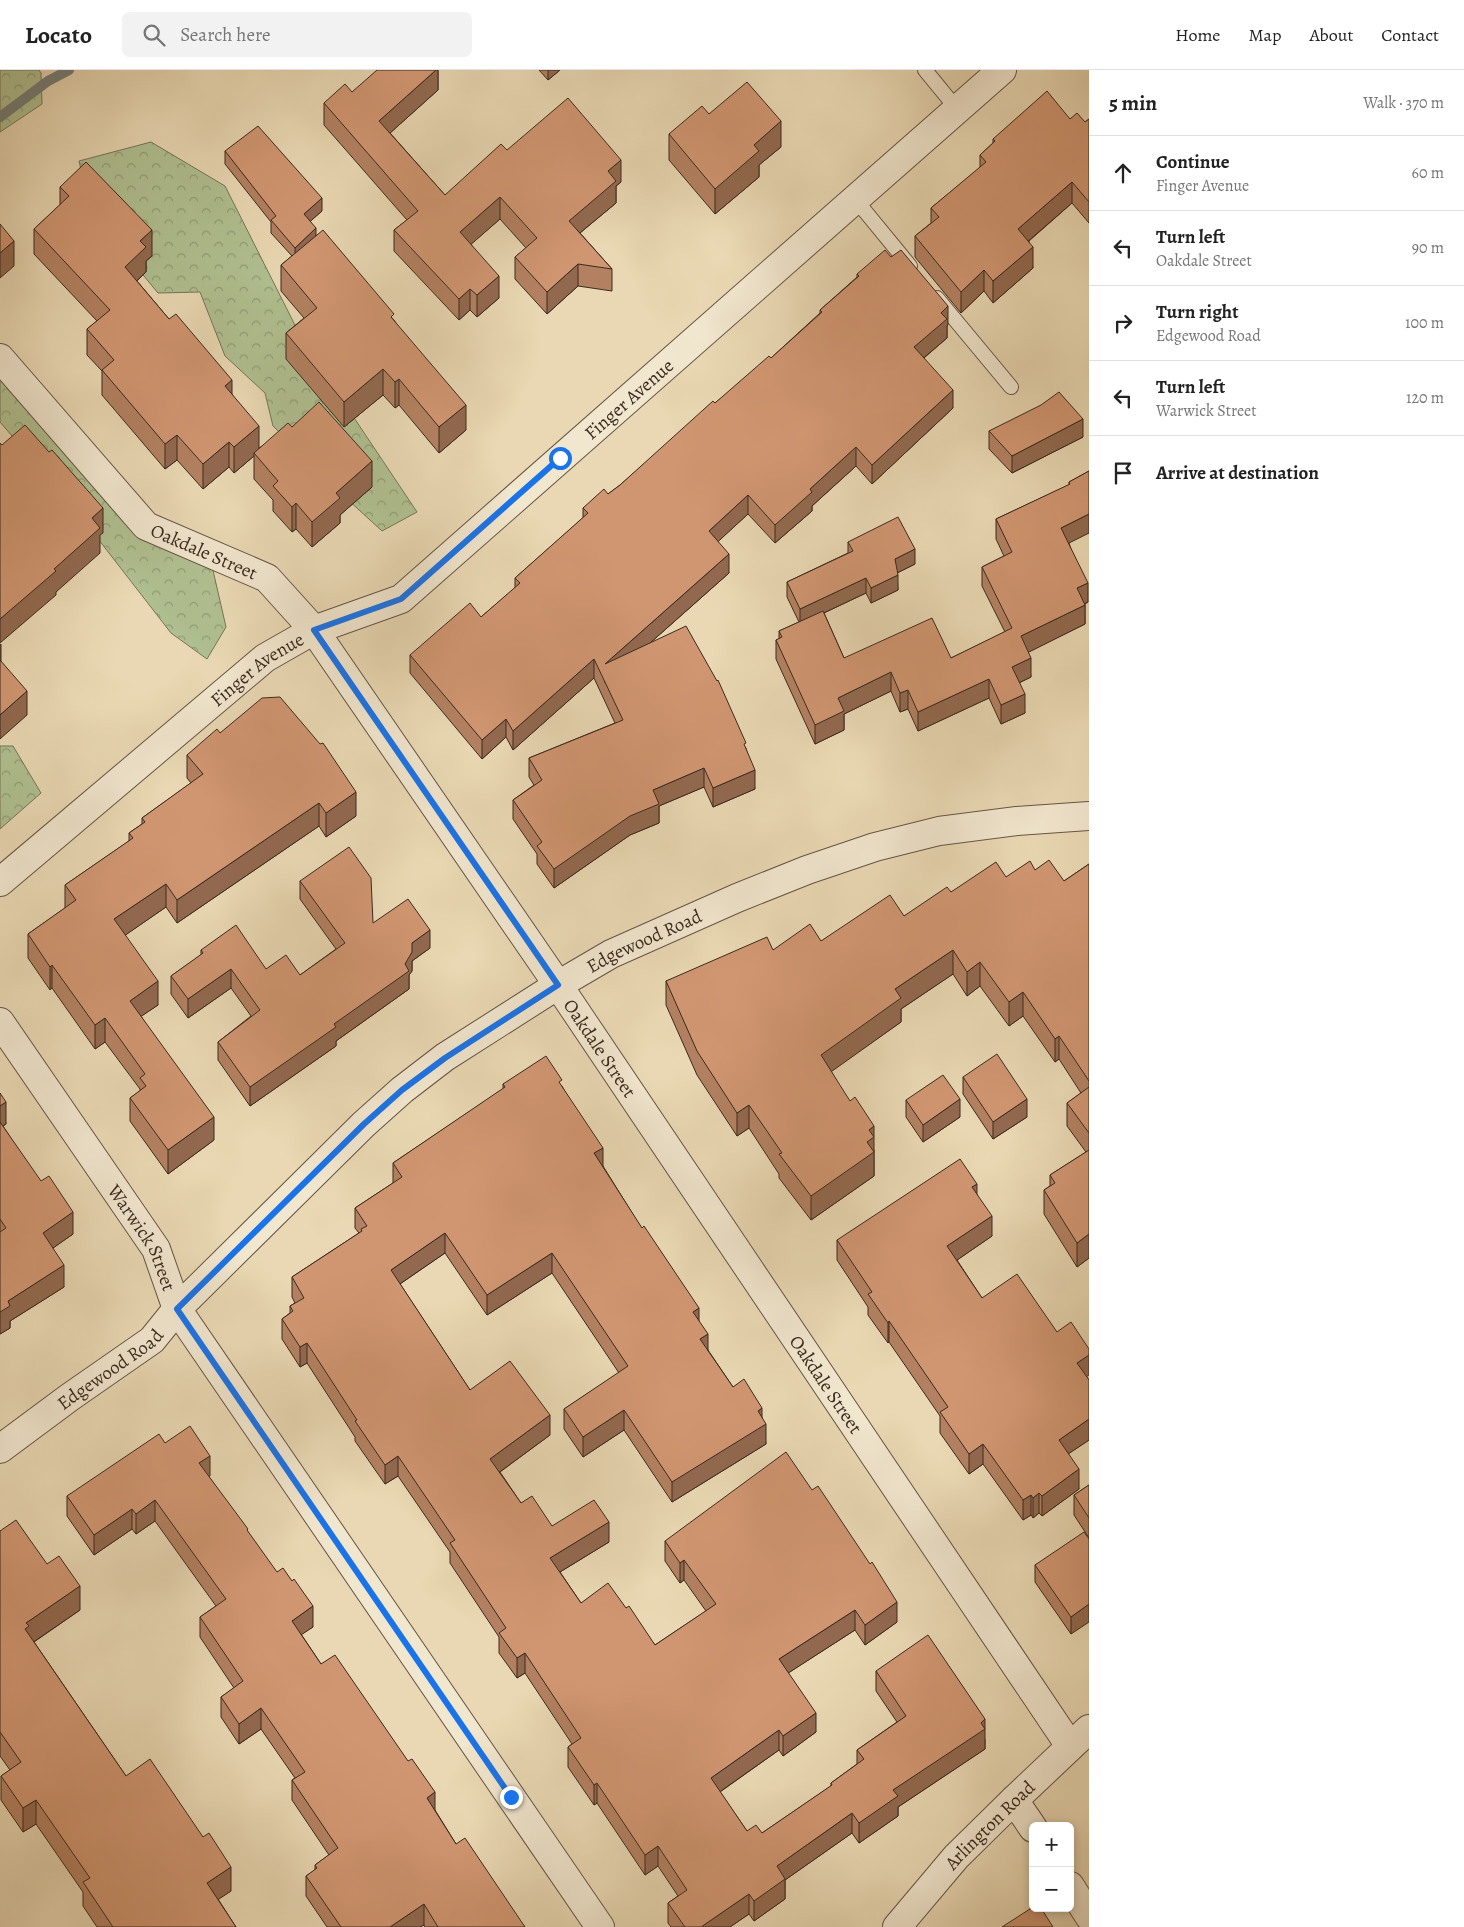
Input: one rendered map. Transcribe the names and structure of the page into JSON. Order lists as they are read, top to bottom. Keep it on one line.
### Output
{"streets":{"street":["Finger Avenue","Oakdale Street","Edgewood Road","Warwick Street","Arlington Road"]},"crossings":[["Finger Avenue","Oakdale Street"],["Oakdale Street","Edgewood Road"],["Oakdale Street","Arlington Road"],["Edgewood Road","Warwick Street"]],"page":{"header":"Locato","search":"Search here","nav":["Home","Map","About","Contact"],"heading":["5 min","Walk · 370 m"],"list":[["Continue","Finger Avenue","60 m"],["Turn left","Oakdale Street","90 m"],["Turn right","Edgewood Road","100 m"],["Turn left","Warwick Street","120 m"],"Arrive at destination"],"map_buttons":["+","−"]}}
